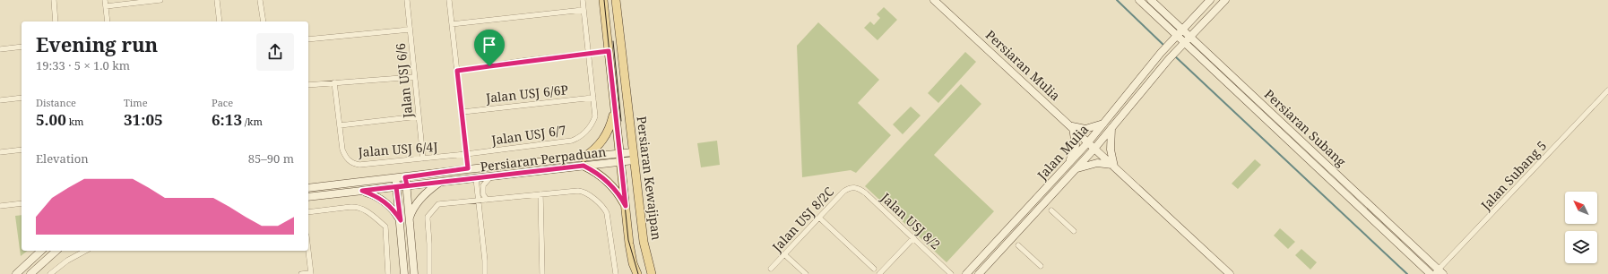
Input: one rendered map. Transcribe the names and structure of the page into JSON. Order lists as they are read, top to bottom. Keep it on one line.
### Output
{"streets":{"main road":["Persiaran Mulia","Persiaran Subang","Jalan Mulia","Persiaran Perpaduan","Persiaran Kewajipan"],"street":["Jalan USJ 6/6","Jalan USJ 6/6P","Jalan USJ 6/7","Jalan USJ 6/4J","Jalan Subang 5","Jalan USJ 8/2C","Jalan USJ 8/2"]},"crossings":[["Persiaran Mulia","Jalan Mulia"],["Jalan USJ 6/6","Jalan USJ 6/4J"],["Jalan USJ 6/6P","Jalan USJ 6/7"],["Persiaran Subang","Jalan Mulia"],["Persiaran Subang","Jalan Subang 5"],["Jalan USJ 6/7","Jalan USJ 6/4J"],["Persiaran Perpaduan","Persiaran Kewajipan"],["Jalan USJ 8/2C","Jalan USJ 8/2"]],"north":"top left","page":{"heading":["Evening run","19:33 · 5 × 1.0 km"],"stats":[["Distance","5.00 km"],["Time","31:05"],["Pace","6:13 /km"]],"chart":["Elevation","85–90 m"]}}
